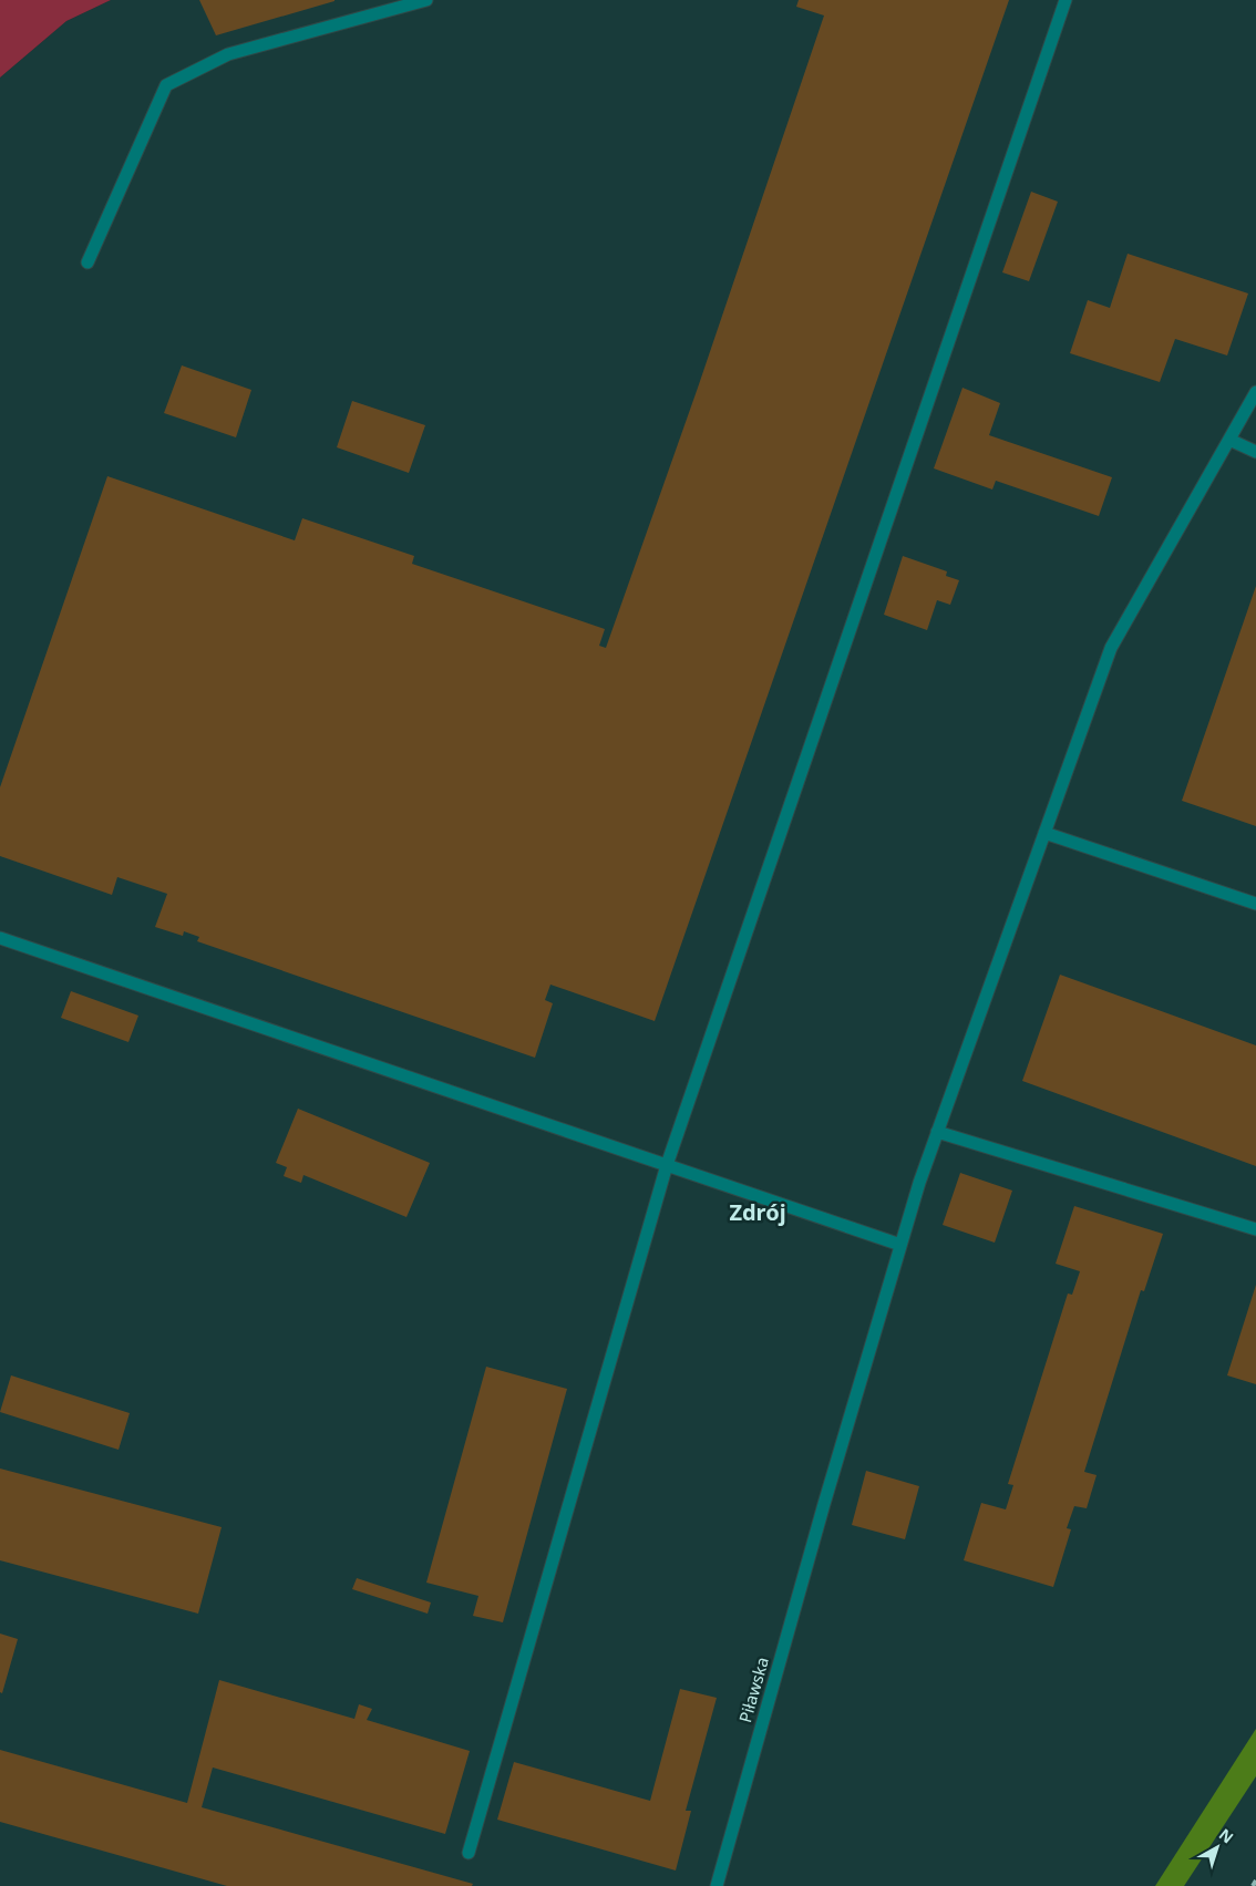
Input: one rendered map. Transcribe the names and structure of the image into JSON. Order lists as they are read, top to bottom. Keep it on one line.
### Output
{"streets":{"lane":["Piławska"]},"districts":["Zdrój"],"north":"top right"}
